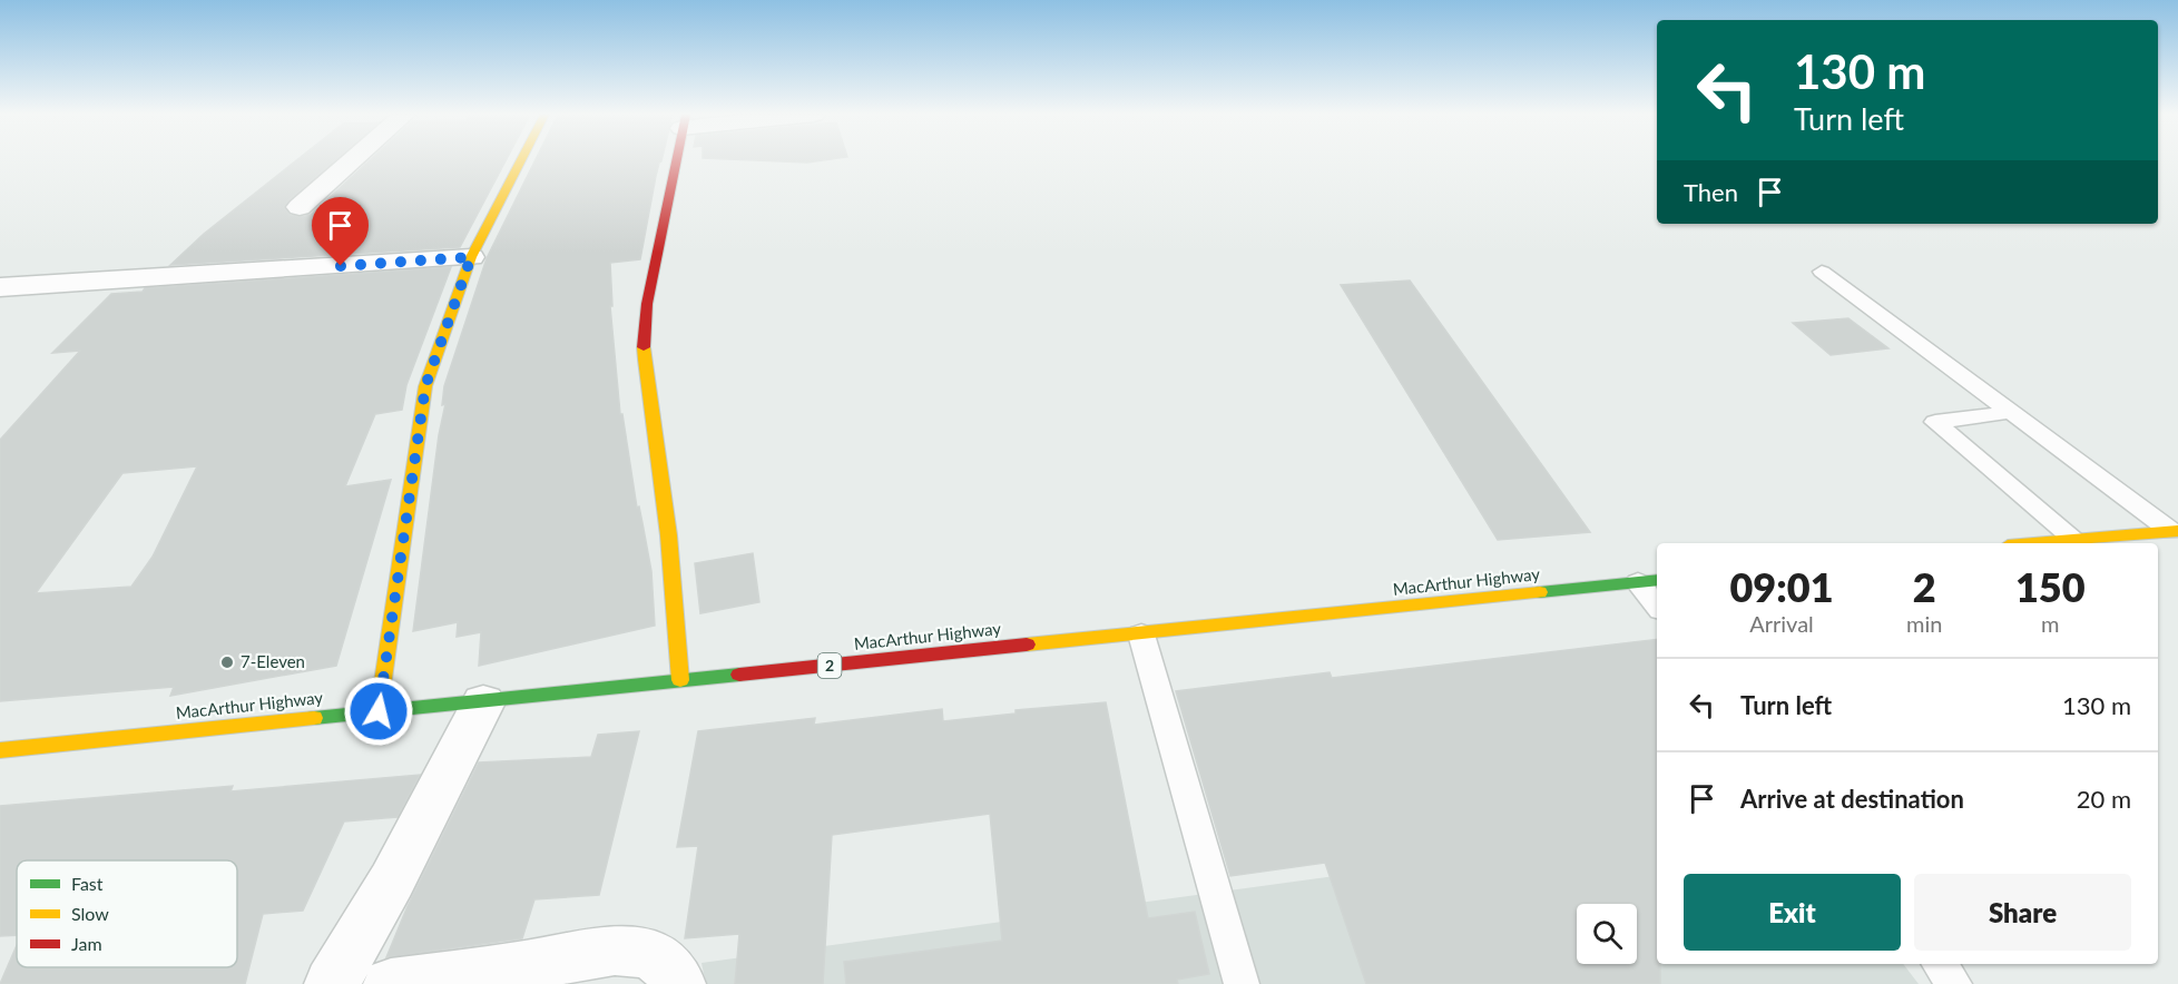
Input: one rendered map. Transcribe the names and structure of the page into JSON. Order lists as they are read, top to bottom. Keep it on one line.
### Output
{"streets":{"main road":["MacArthur Highway","2"]},"places":["7-Eleven"],"legend":["Fast","Slow","Jam"],"page":{"turn":["130 m","Turn left"],"then":"Then","eta":["09:01","Arrival","2","min","150","m"],"list":[{"name":"Turn left","value":"130 m"},{"name":"Arrive at destination","value":"20 m"}],"buttons":["Exit","Share"]}}
